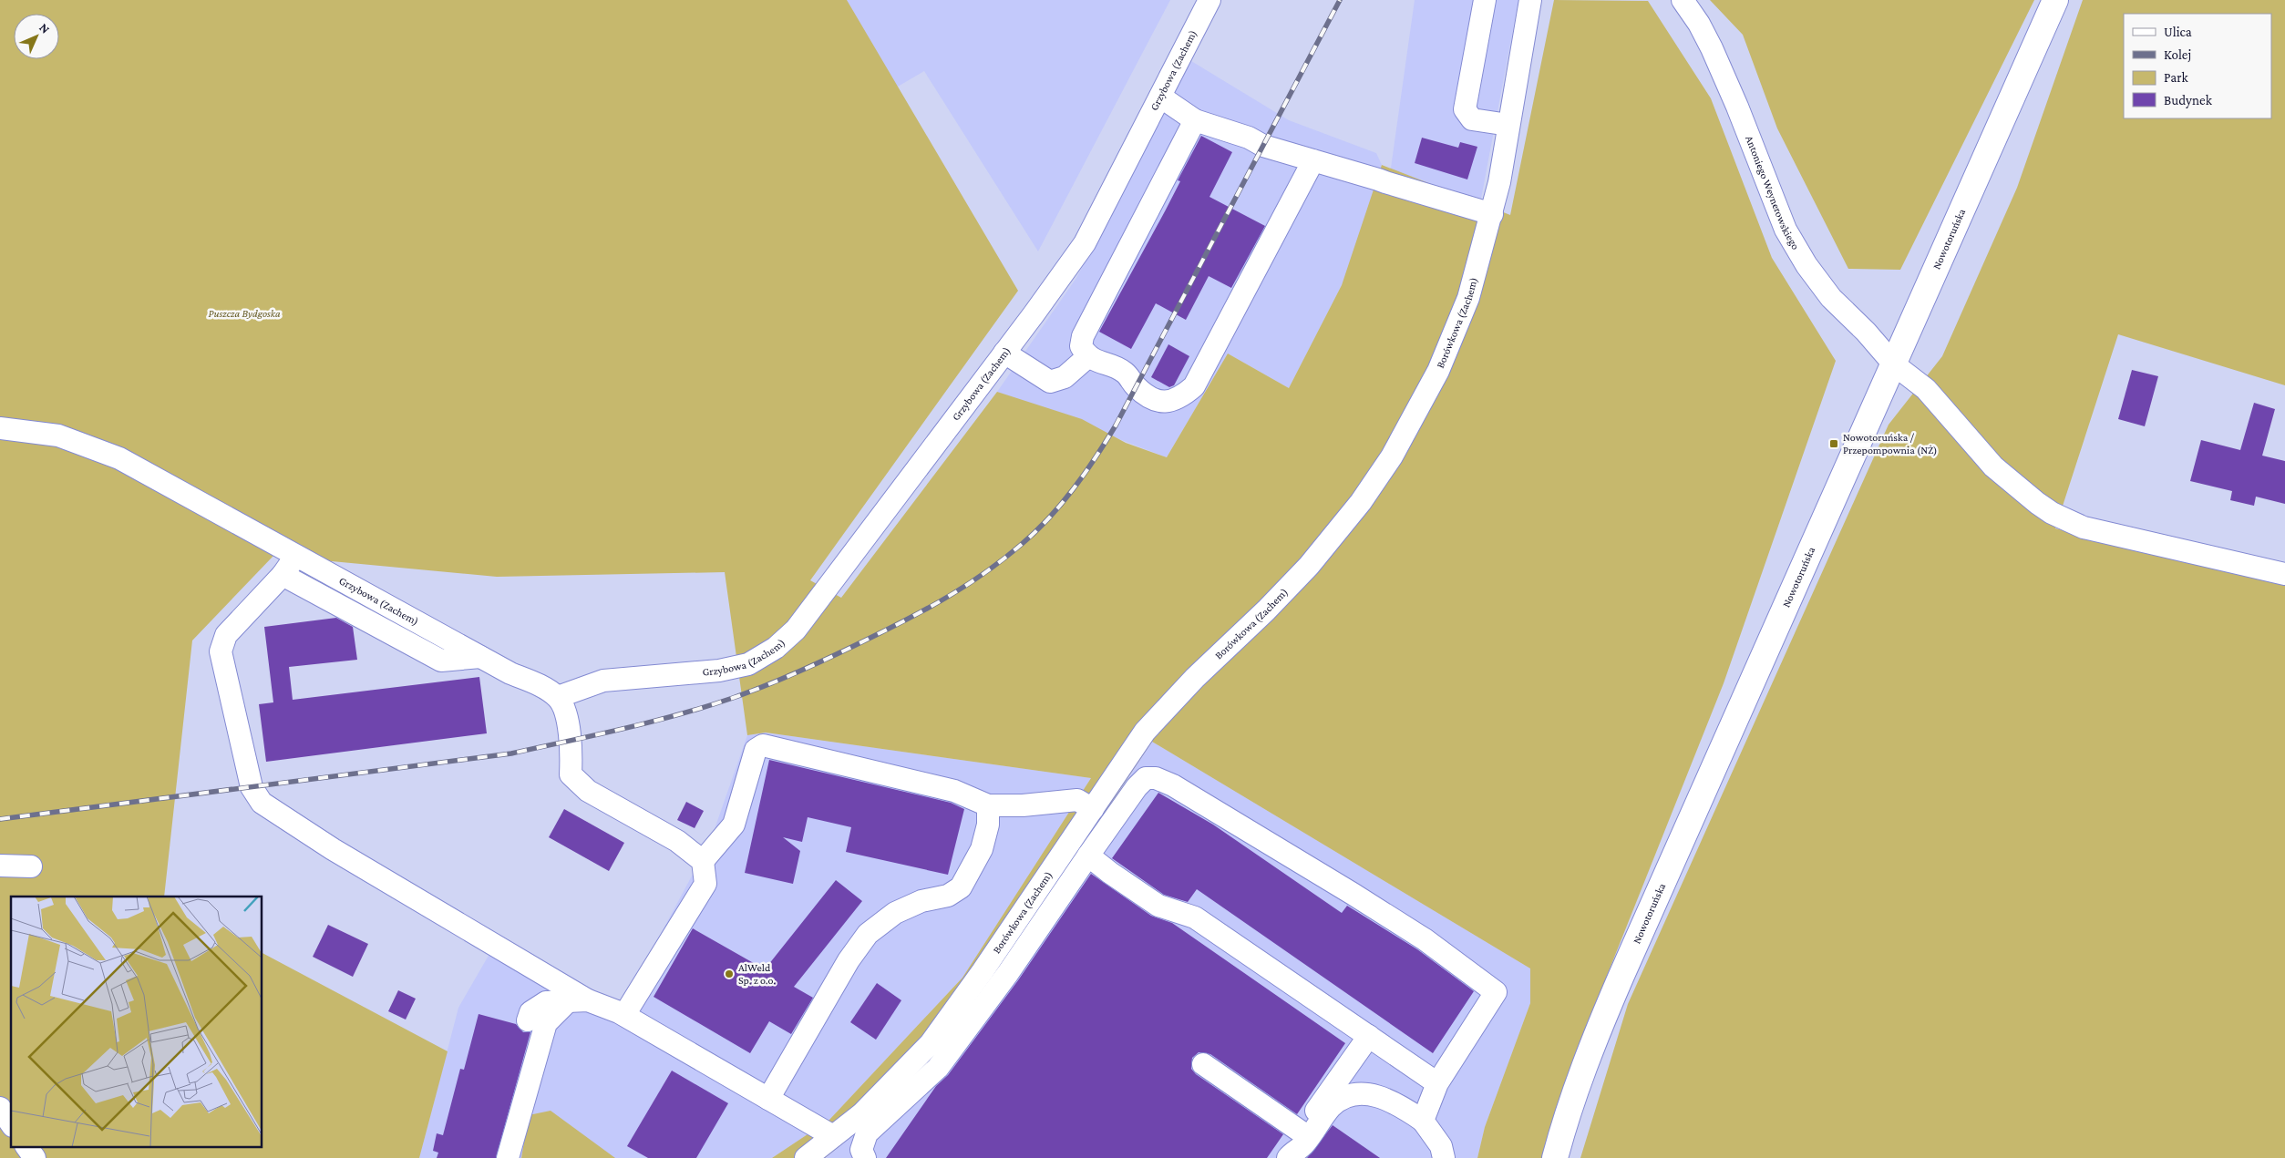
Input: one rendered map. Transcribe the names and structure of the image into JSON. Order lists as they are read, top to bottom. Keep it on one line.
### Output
{"streets":{"main road":["Nowotoruńska"],"street":["Grzybowa (Zachem)","Antoniego Weynerowskiego","Borówkowa (Zachem)"]},"crossings":[["Antoniego Weynerowskiego","Nowotoruńska"]],"parks":["Puszcza Bydgoska"],"places":{"transit":["Nowotoruńska / Przepompownia (NŻ)"],"other":["AlWeld Sp. z o.o."]},"legend":["Ulica","Kolej","Park","Budynek"],"north":"top right"}
